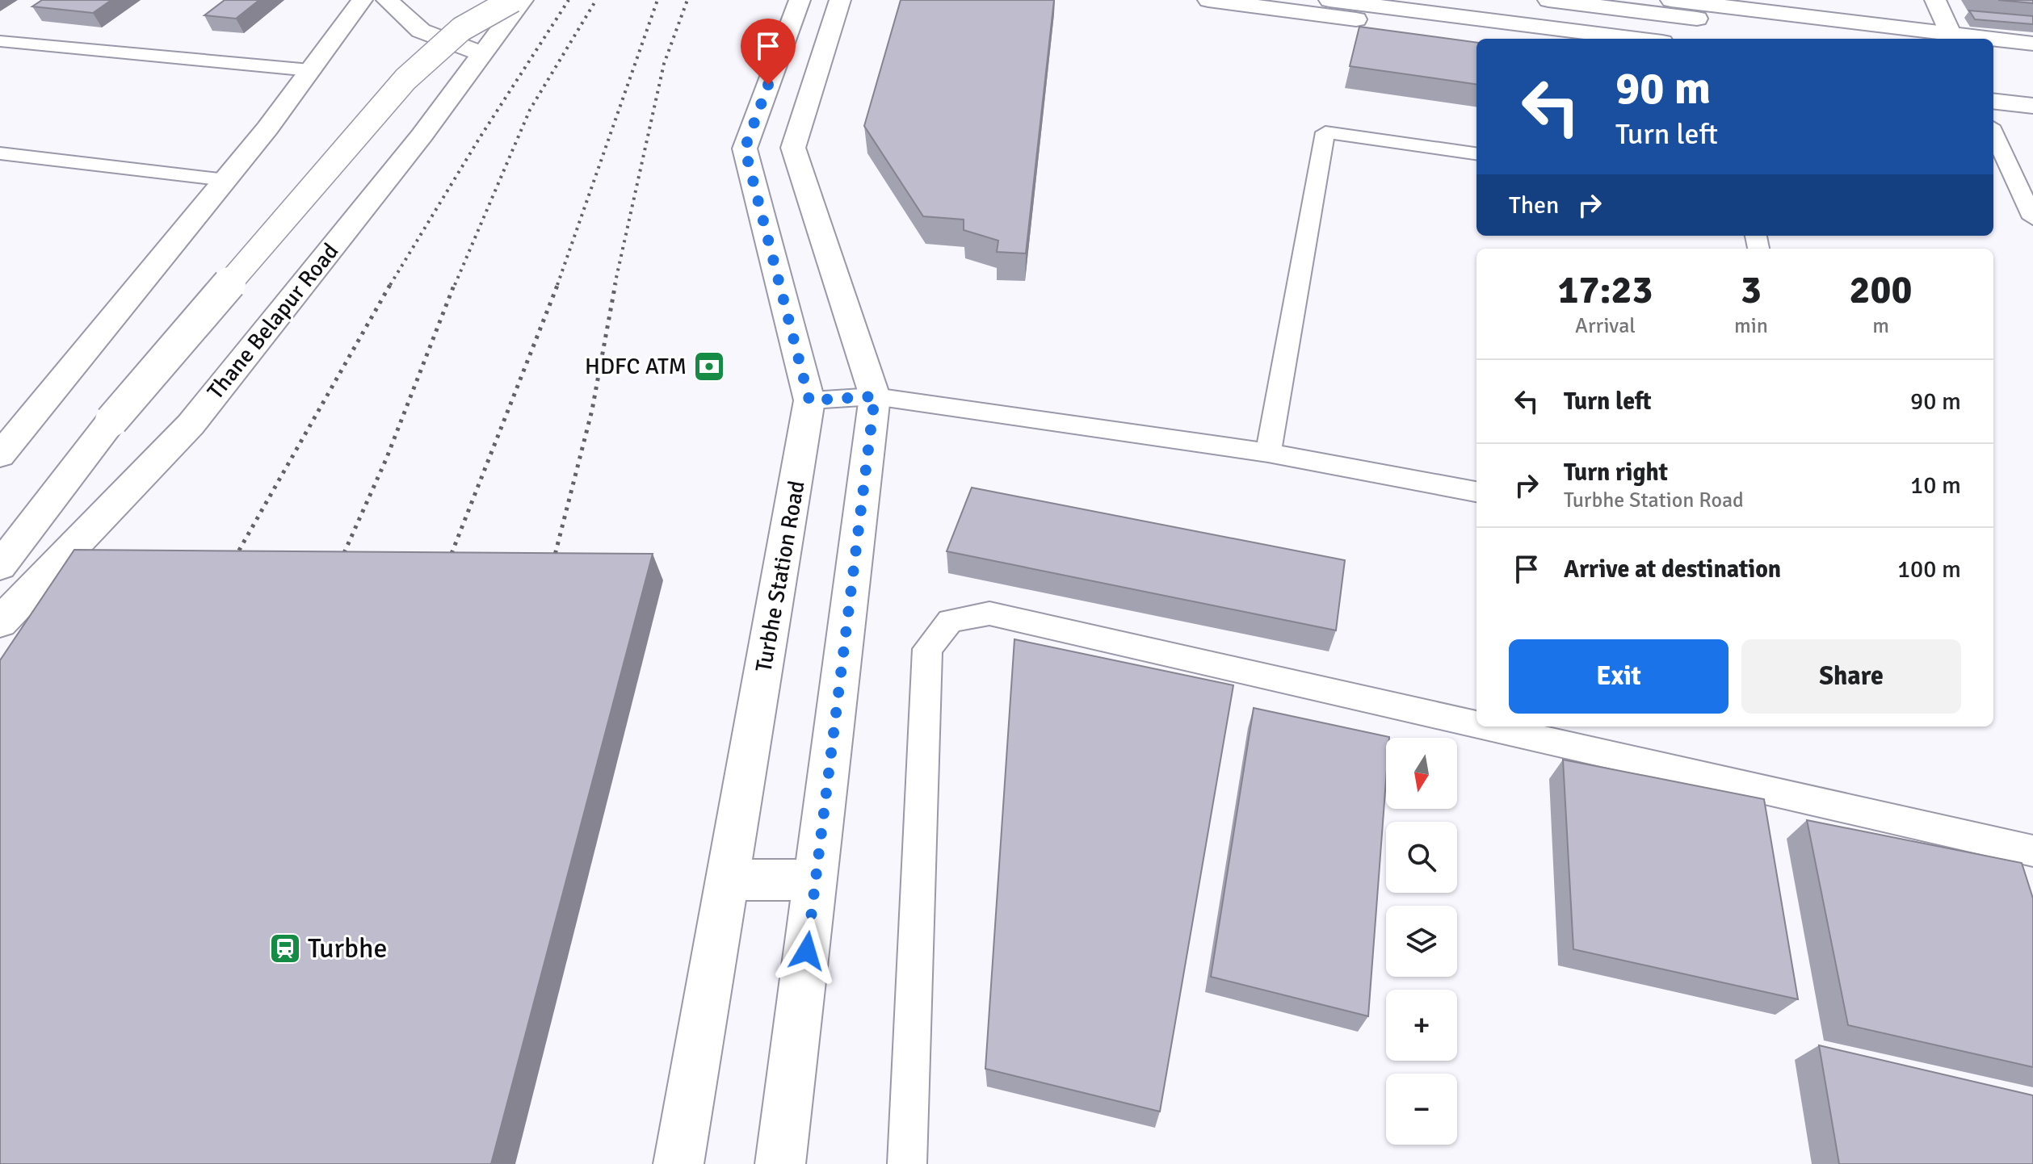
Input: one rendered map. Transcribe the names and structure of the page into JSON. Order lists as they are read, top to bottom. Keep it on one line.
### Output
{"streets":{"main road":["Thane Belapur Road","Turbhe Station Road"]},"places":{"bank":["HDFC ATM"],"station":["Turbhe"]},"north":"bottom","page":{"turn":["90 m","Turn left"],"then":"Then","eta":["17:23","Arrival","3","min","200","m"],"list":[{"name":"Turn left","value":"90 m"},{"name":"Turn right","note":"Turbhe Station Road","value":"10 m"},{"name":"Arrive at destination","value":"100 m"}],"buttons":["Exit","Share"],"map_buttons":["+","−"]}}
